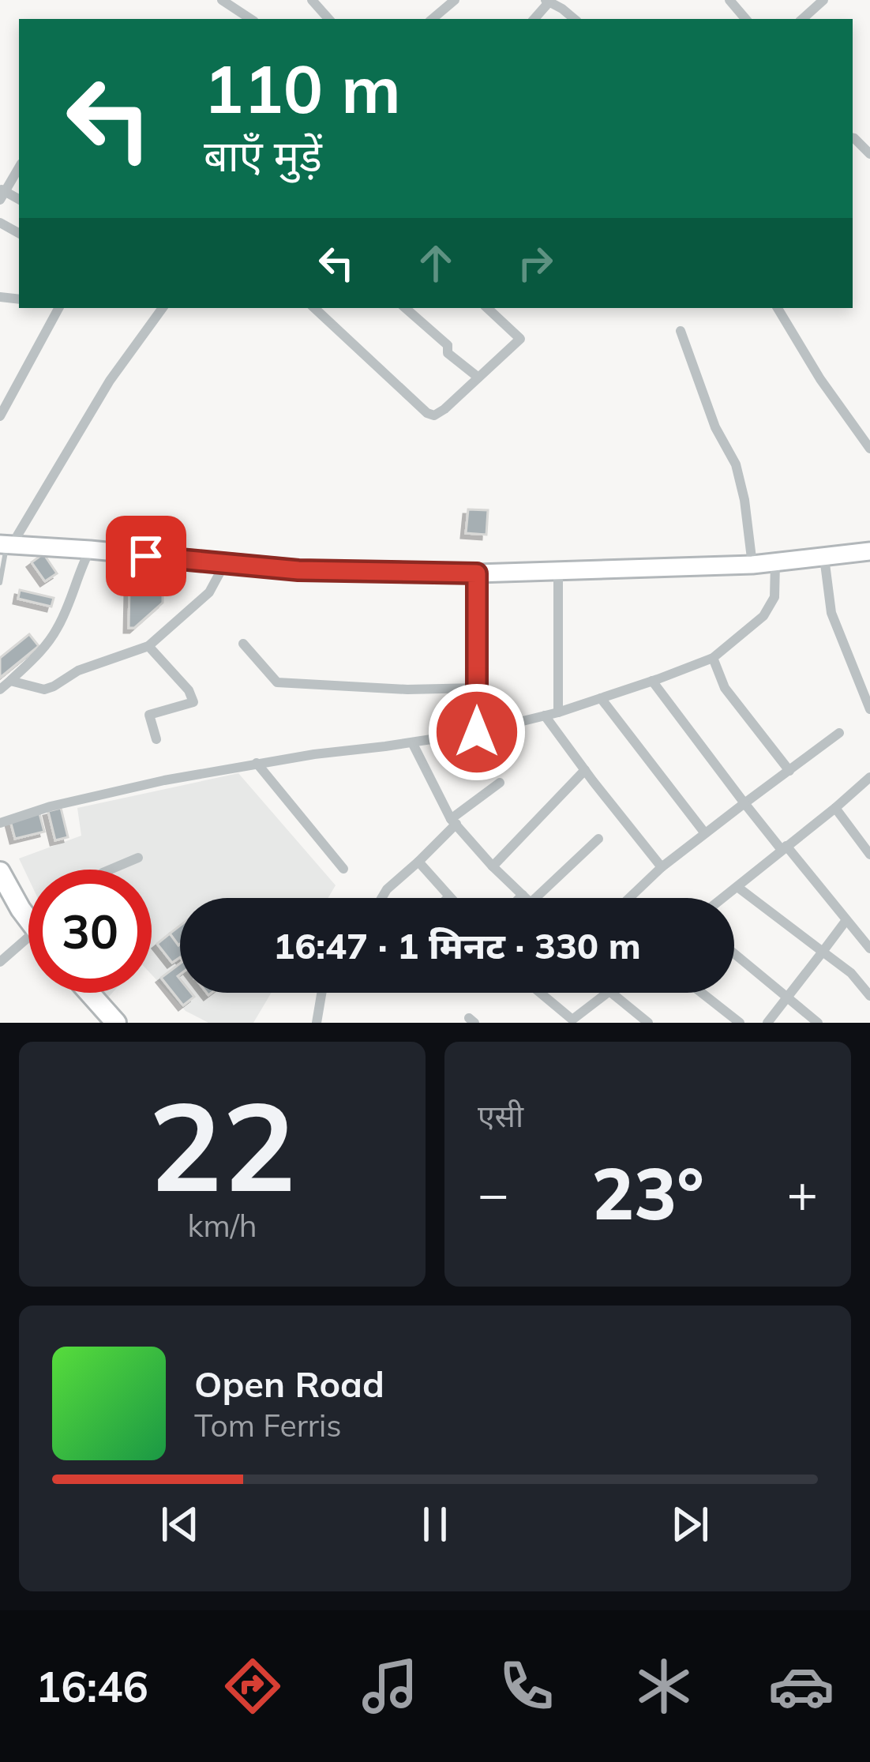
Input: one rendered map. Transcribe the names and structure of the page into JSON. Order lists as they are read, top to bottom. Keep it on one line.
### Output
{"page":{"turn":["110 m","बाएँ मुड़ें"],"limit":"30","trip":"16:47 · 1 मिनट · 330 m","tile":[["22","km/h"],"एसी"],"heat":["−","23°","+"],"song":["Open Road","Tom Ferris"],"tabs":"16:46"}}
